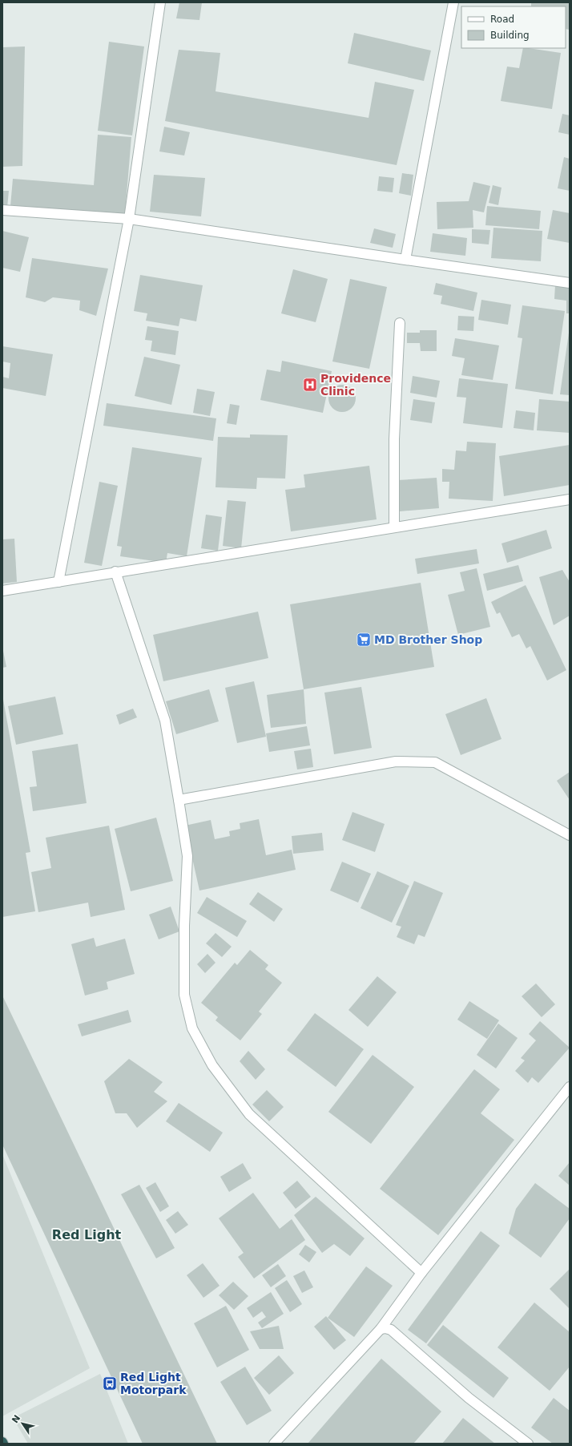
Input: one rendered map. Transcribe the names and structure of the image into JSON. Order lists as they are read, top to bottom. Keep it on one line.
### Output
{"districts":["Red Light"],"places":{"hospital":["Providence Clinic"],"supermarket":["MD Brother Shop"],"bus stop":["Red Light Motorpark"]},"legend":["Road","Building"],"north":"top left"}
